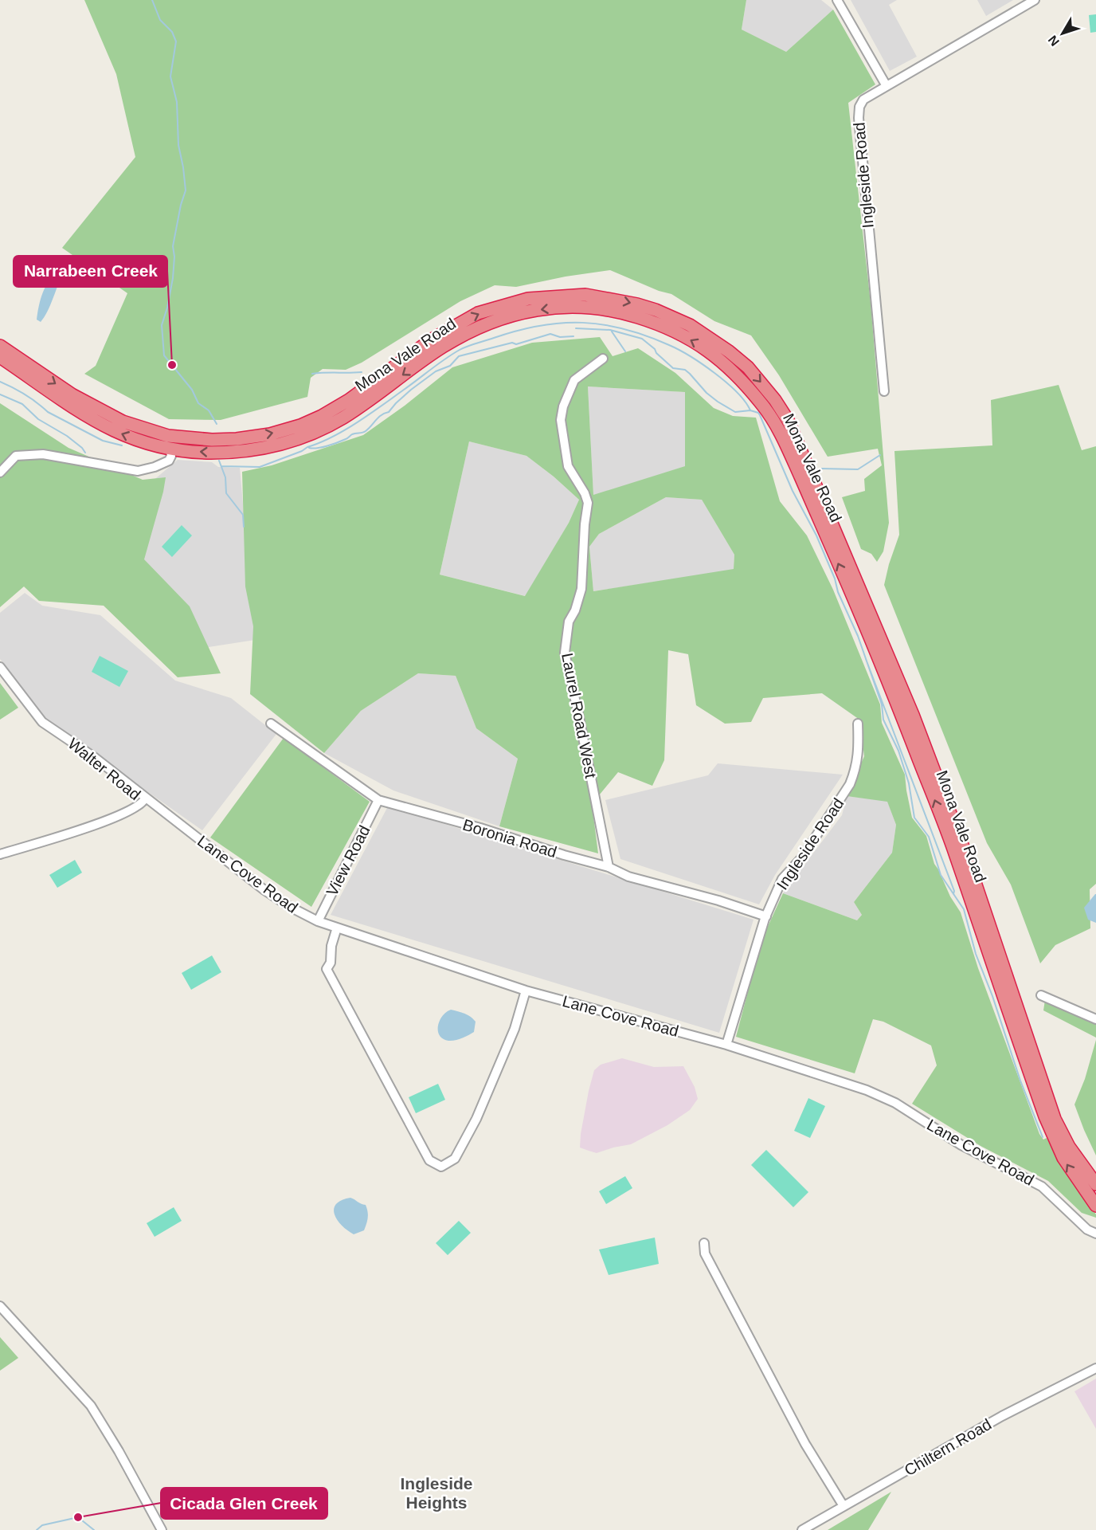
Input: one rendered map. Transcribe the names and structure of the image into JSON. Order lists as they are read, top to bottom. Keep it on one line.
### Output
{"streets":{"highway":["Mona Vale Road"],"street":["Ingleside Road","Laurel Road West","Walter Road","Boronia Road","View Road","Lane Cove Road","Chiltern Road"]},"crossings":[["Ingleside Road","Boronia Road"],["Ingleside Road","Lane Cove Road"],["Laurel Road West","Boronia Road"],["Walter Road","Lane Cove Road"],["Boronia Road","View Road"],["View Road","Lane Cove Road"]],"districts":["Ingleside Heights"],"places":["Narrabeen Creek","Cicada Glen Creek"],"north":"bottom left"}
